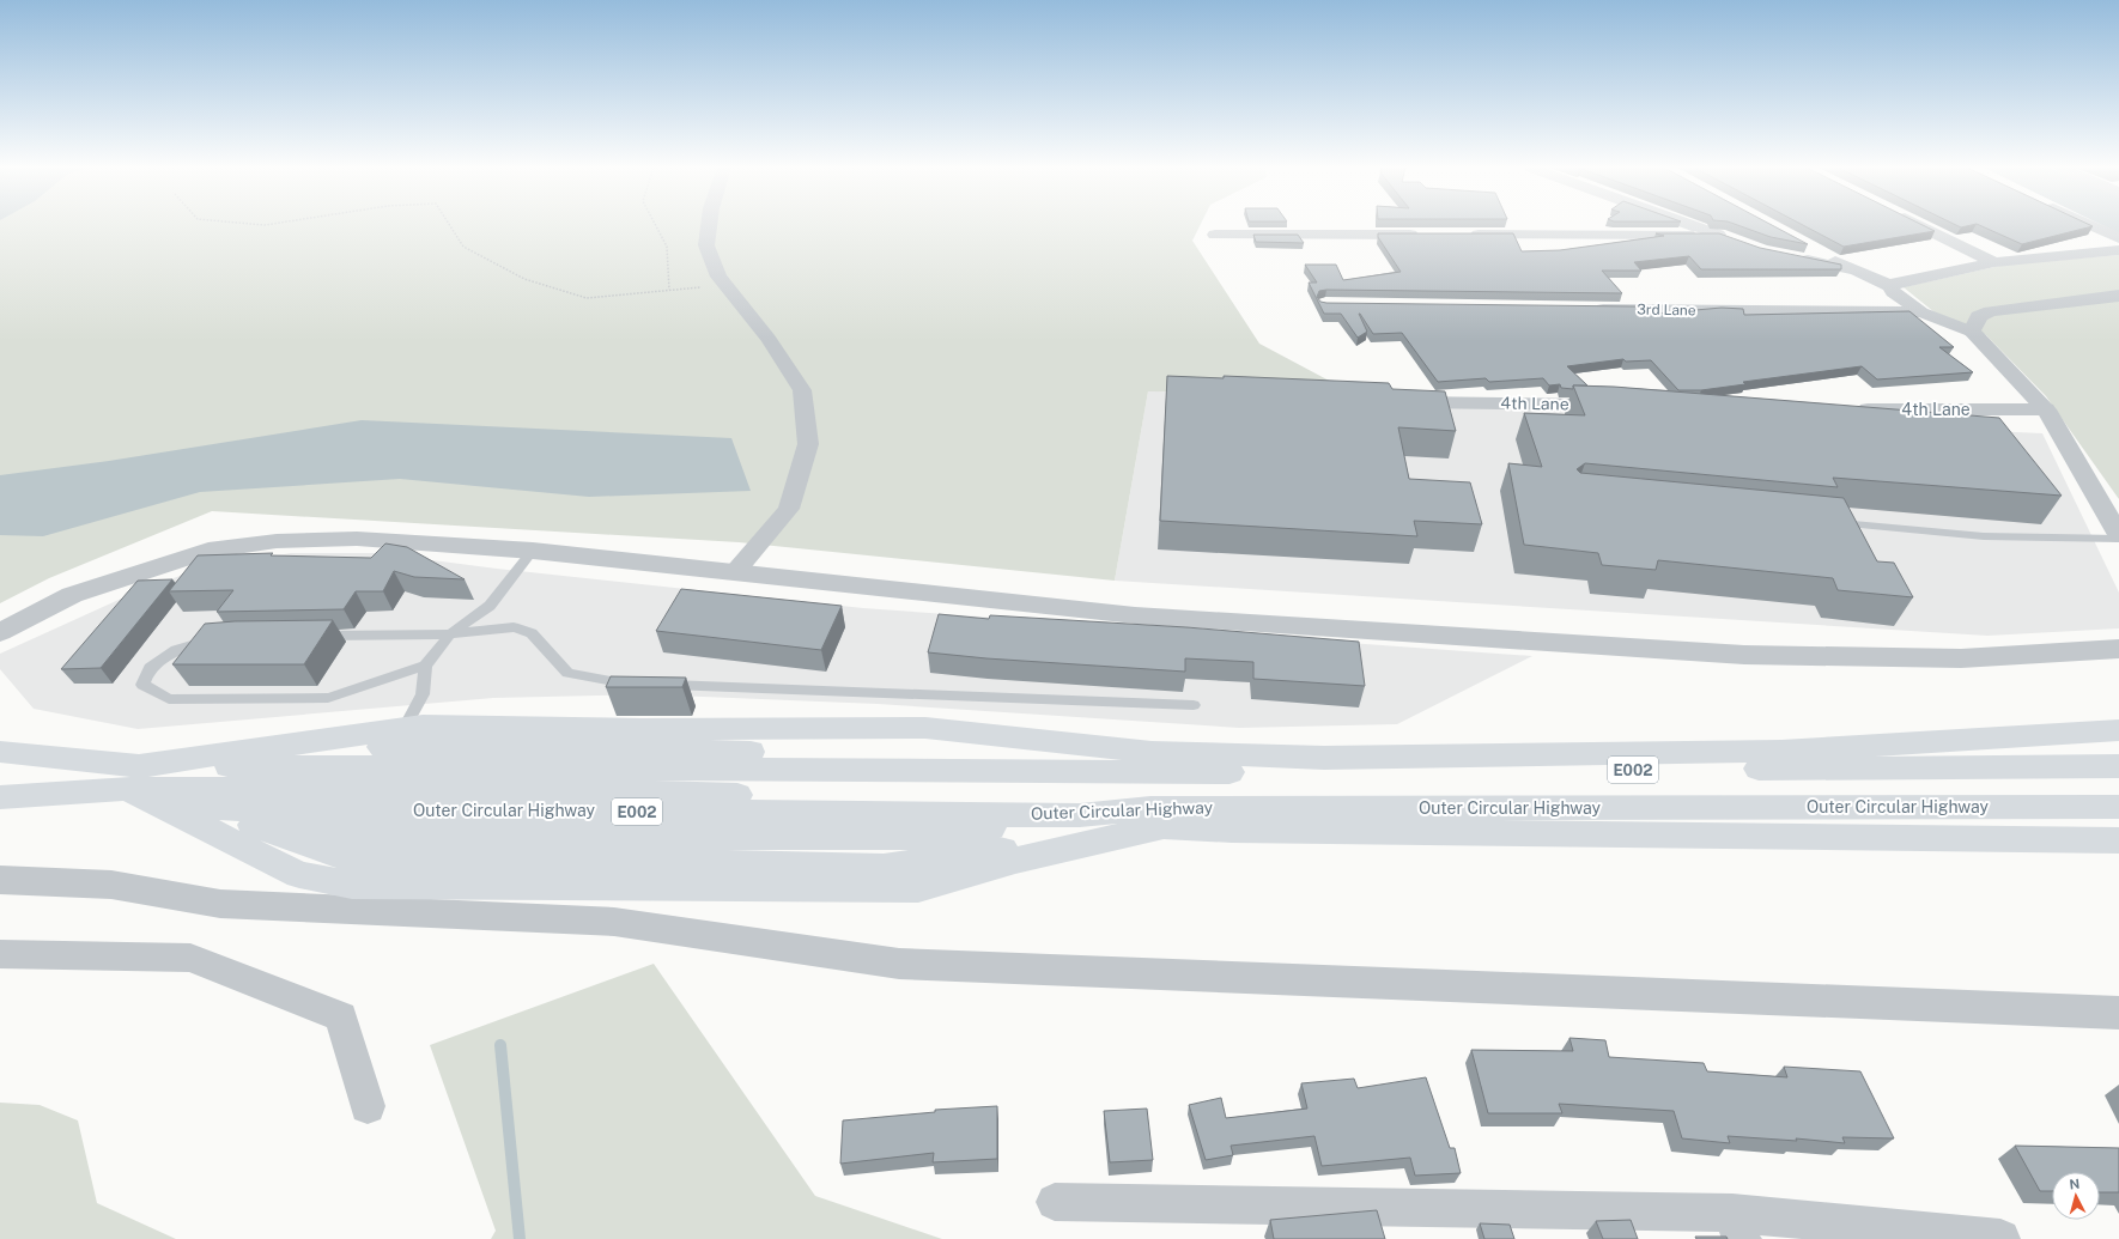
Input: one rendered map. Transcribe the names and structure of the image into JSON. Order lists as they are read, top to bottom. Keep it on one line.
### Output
{"streets":{"highway":["E002","Outer Circular Highway"],"street":["3rd Lane","4th Lane"]},"crossings":[["E002","Outer Circular Highway"]],"north":"top"}
